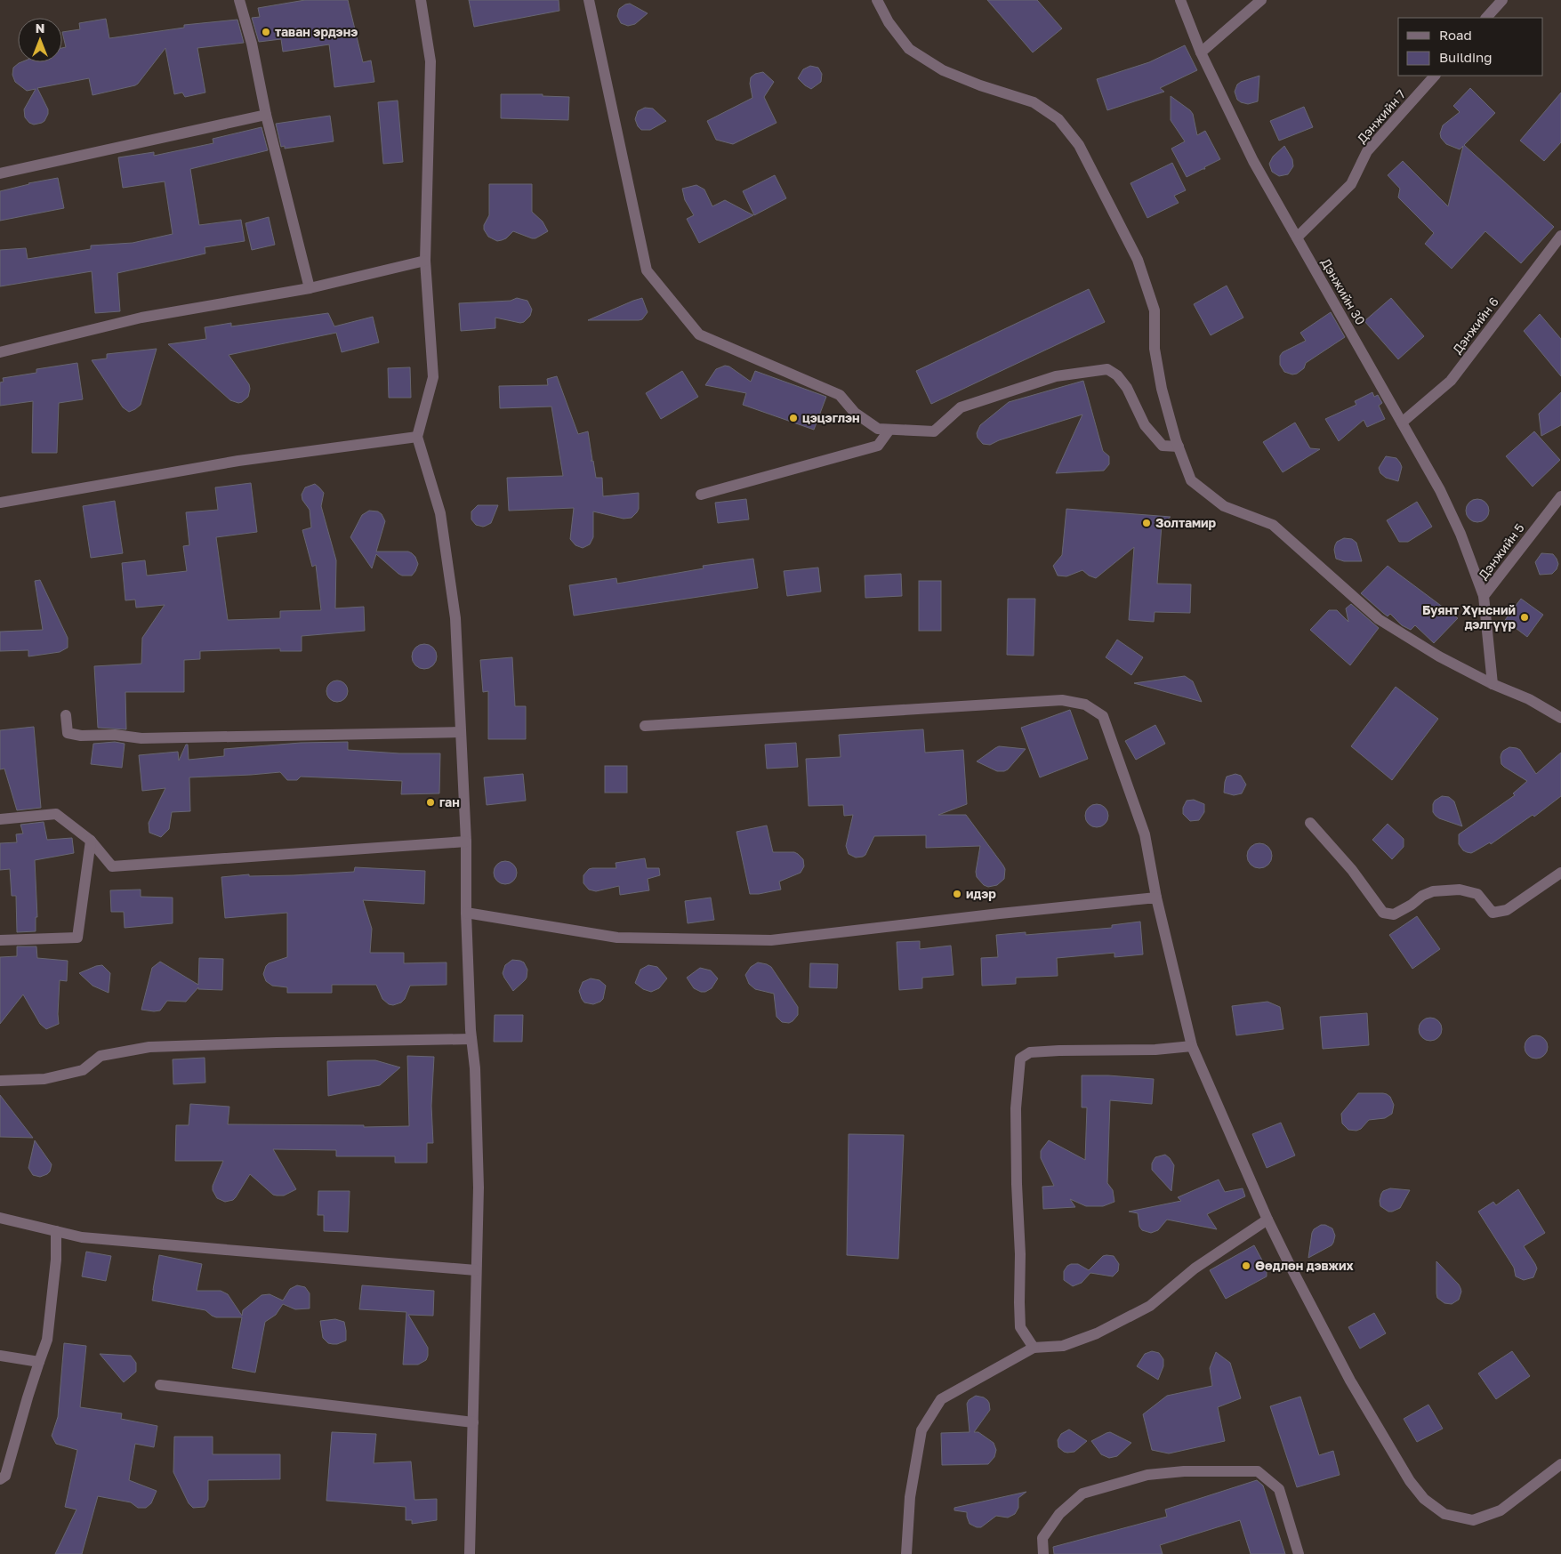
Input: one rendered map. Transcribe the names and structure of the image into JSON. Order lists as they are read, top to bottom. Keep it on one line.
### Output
{"streets":{"street":["Дэнжийн 7","Дэнжийн 30","Дэнжийн 6","Дэнжийн 5"]},"crossings":[["Дэнжийн 7","Дэнжийн 30"],["Дэнжийн 30","Дэнжийн 6"],["Дэнжийн 30","Дэнжийн 5"]],"places":["таван эрдэнэ","цэцэглэн","Золтамир","Буянт Хүнсний дэлгүүр","ган","идэр","Өөдлөн дэвжих"],"legend":["Road","Building"],"north":"top"}
